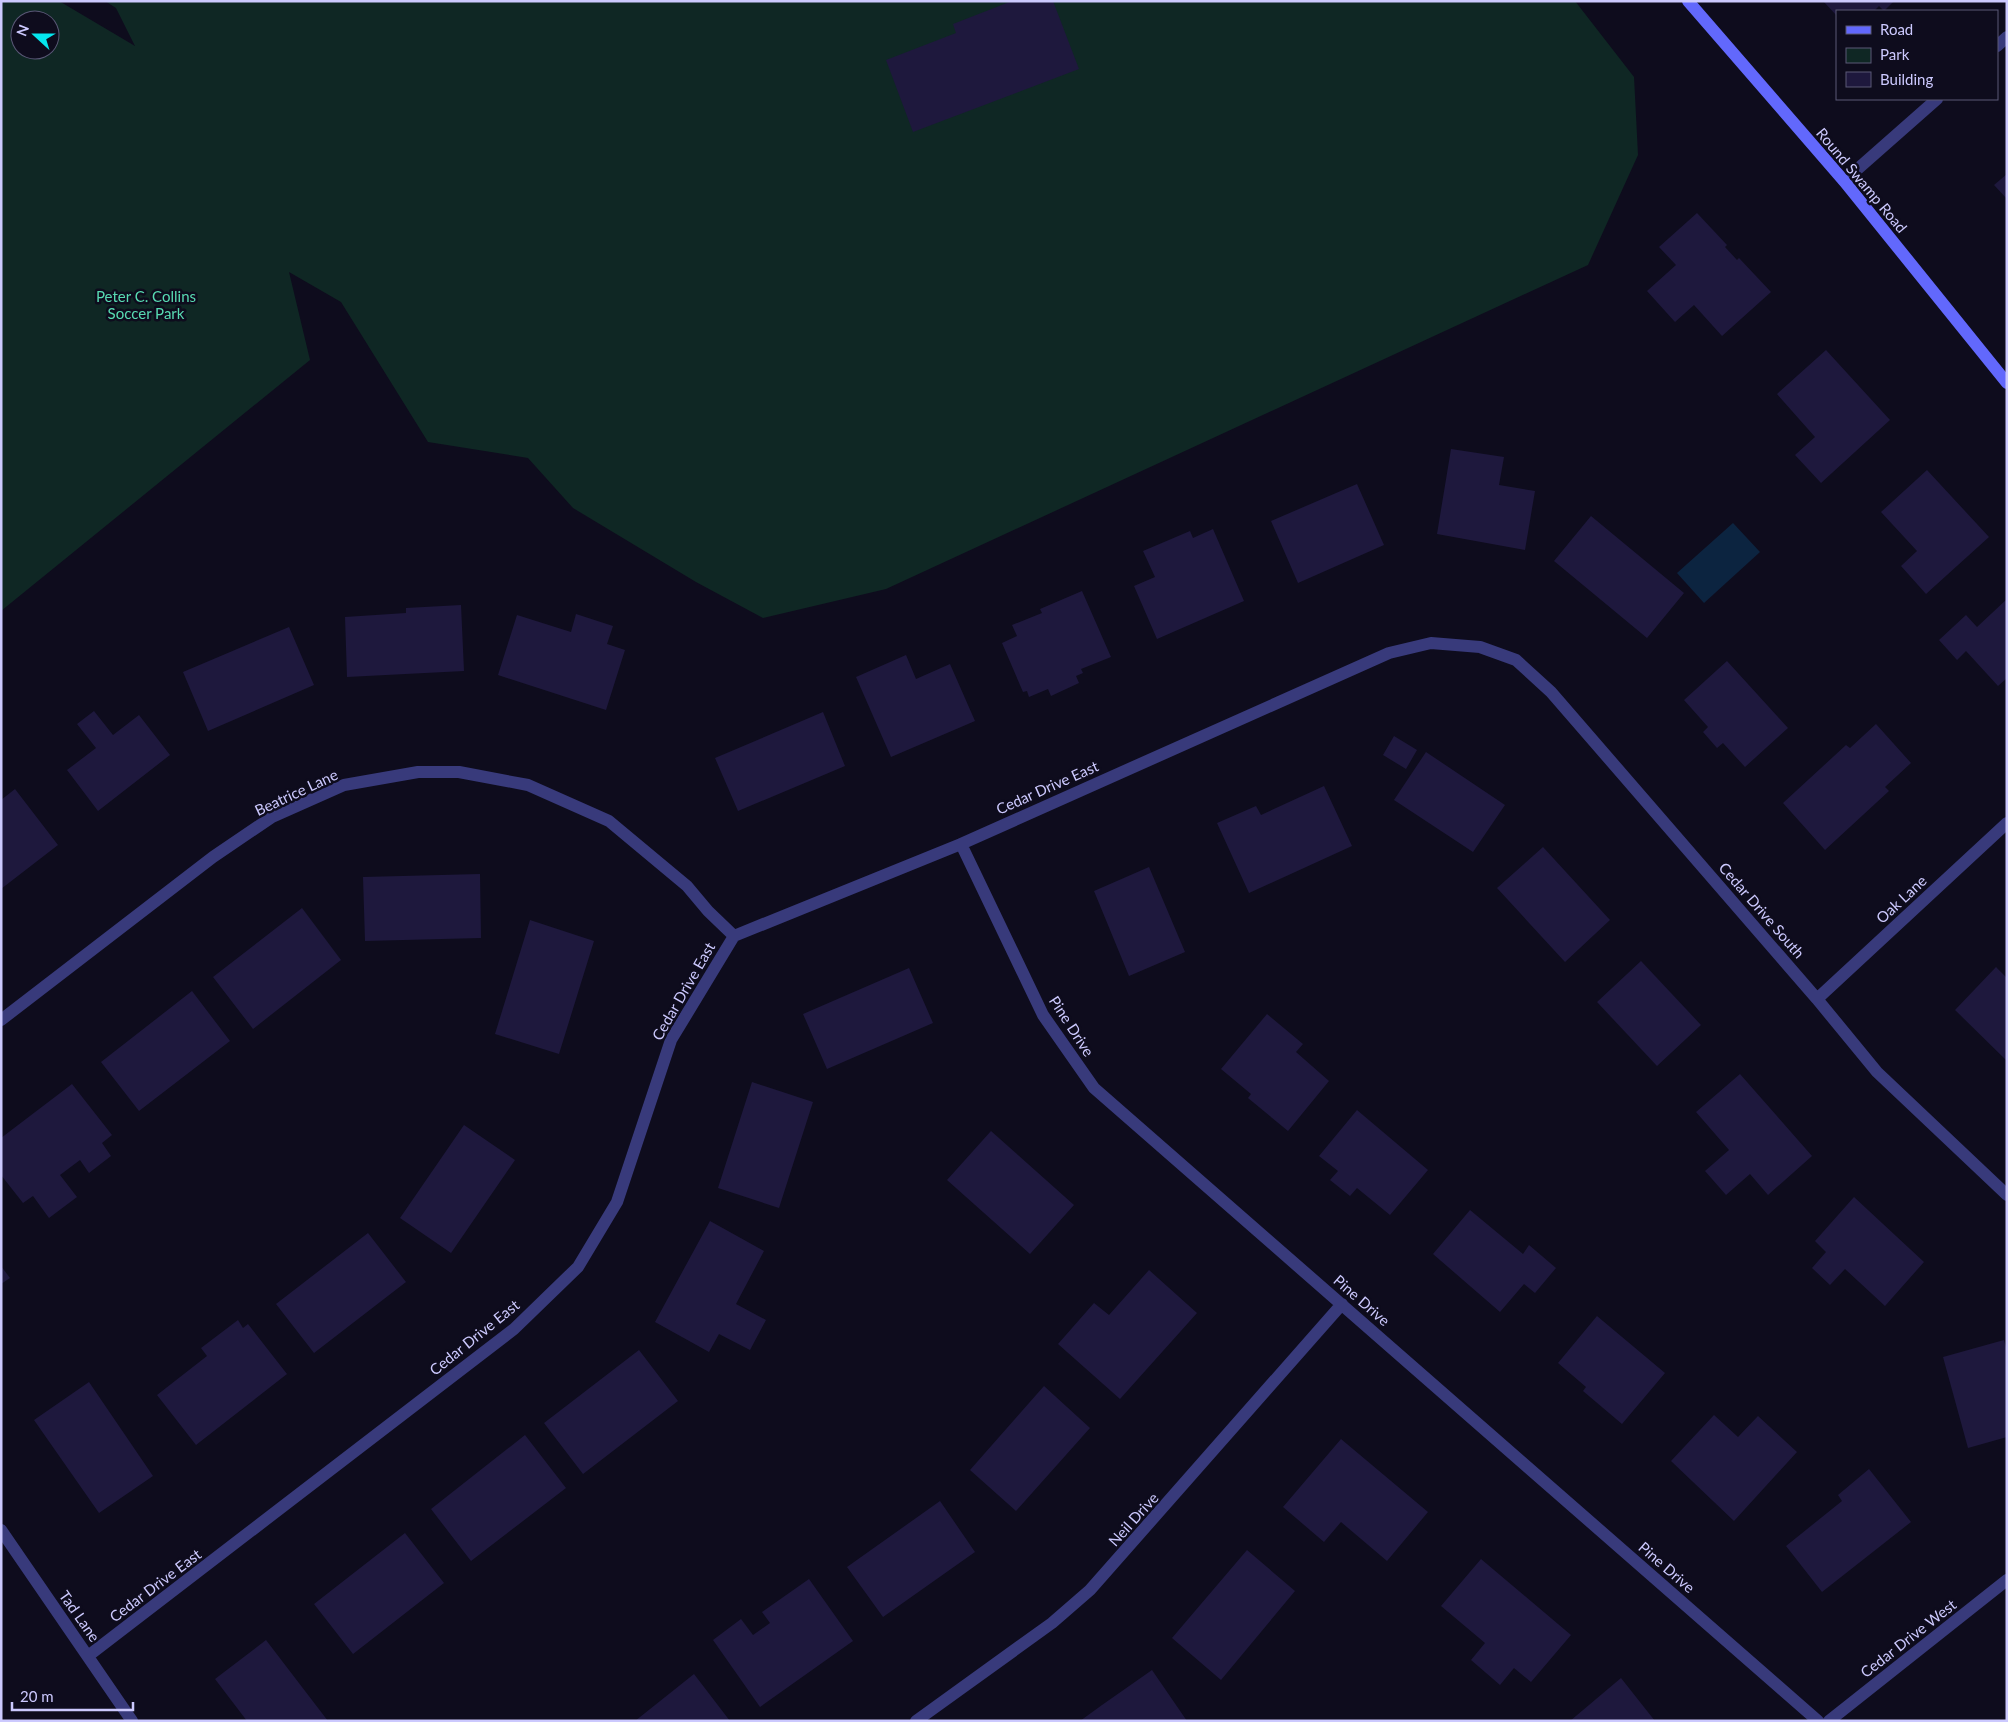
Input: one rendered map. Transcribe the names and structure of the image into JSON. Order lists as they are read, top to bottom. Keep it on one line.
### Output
{"streets":{"main road":["Round Swamp Road"],"street":["Cedar Drive East","Beatrice Lane","Oak Lane","Cedar Drive South","Pine Drive","Neil Drive","Tad Lane","Cedar Drive West"]},"crossings":[["Cedar Drive East","Beatrice Lane"],["Cedar Drive East","Cedar Drive South"],["Cedar Drive East","Pine Drive"],["Cedar Drive East","Tad Lane"],["Oak Lane","Cedar Drive South"],["Pine Drive","Neil Drive"]],"parks":["Peter C. Collins Soccer Park"],"legend":["Road","Park","Building"],"scale_bar":"20 m","north":"left"}
